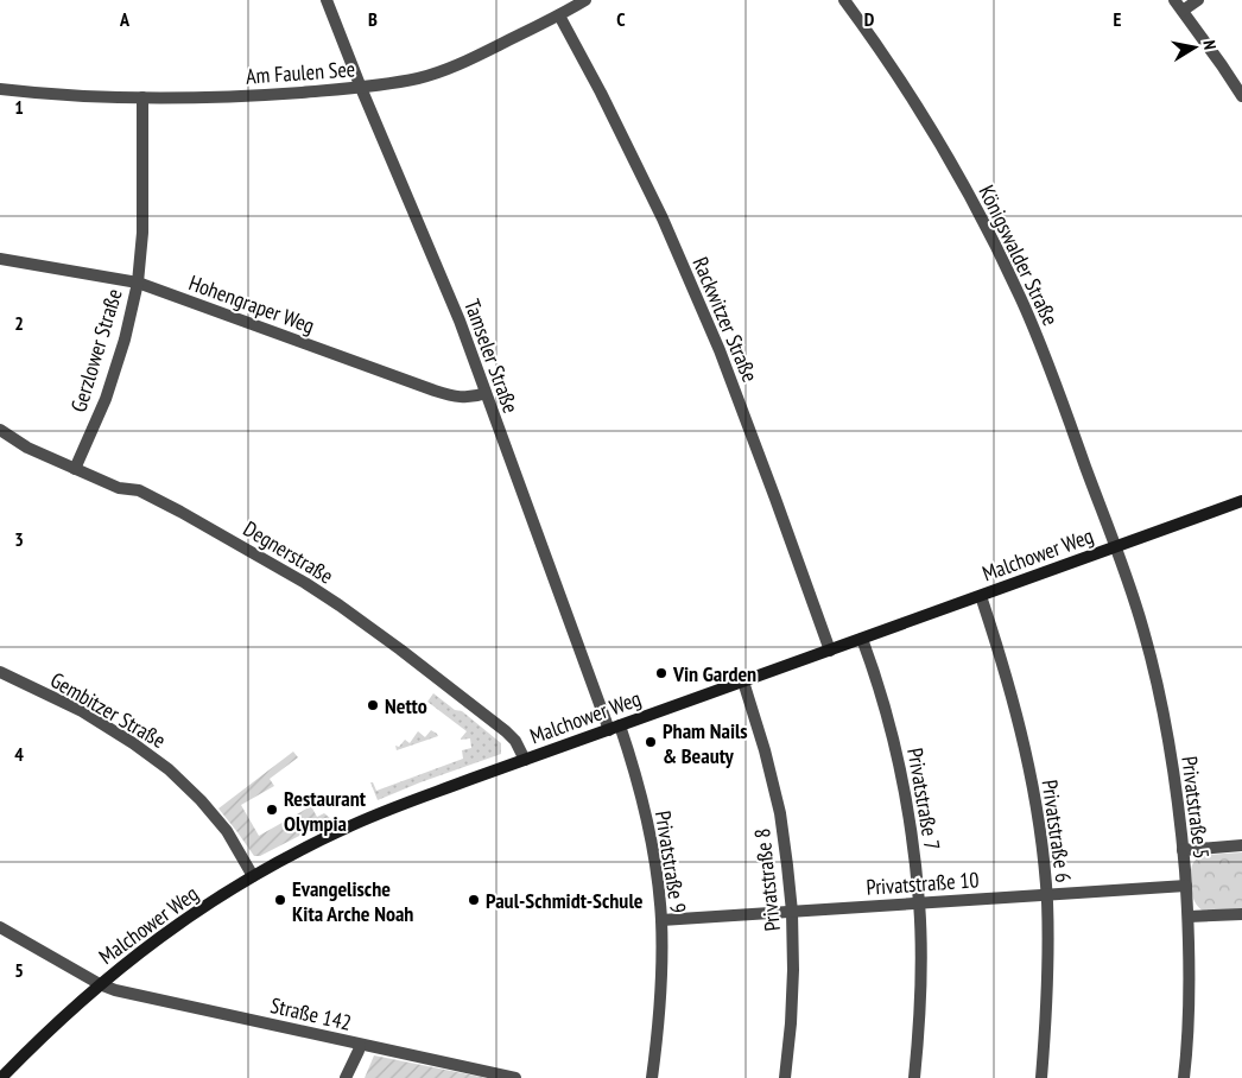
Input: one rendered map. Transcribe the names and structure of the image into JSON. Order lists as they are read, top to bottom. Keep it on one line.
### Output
{"streets":{"street":["Am Faulen See","Königswalder Straße","Hohengraper Weg","Rackwitzer Straße","Gerzlower Straße","Tamseler Straße","Degnerstraße","Malchower Weg","Gembitzer Straße","Privatstraße 7","Privatstraße 5","Privatstraße 6","Privatstraße 9","Privatstraße 8","Privatstraße 10","Straße 142"]},"crossings":[["Am Faulen See","Rackwitzer Straße"],["Am Faulen See","Gerzlower Straße"],["Am Faulen See","Tamseler Straße"],["Königswalder Straße","Malchower Weg"],["Königswalder Straße","Privatstraße 5"],["Hohengraper Weg","Gerzlower Straße"],["Hohengraper Weg","Tamseler Straße"],["Rackwitzer Straße","Malchower Weg"],["Gerzlower Straße","Degnerstraße"],["Tamseler Straße","Malchower Weg"],["Tamseler Straße","Privatstraße 9"],["Degnerstraße","Malchower Weg"],["Malchower Weg","Gembitzer Straße"],["Malchower Weg","Privatstraße 7"],["Malchower Weg","Privatstraße 5"],["Malchower Weg","Privatstraße 6"],["Malchower Weg","Privatstraße 9"],["Malchower Weg","Privatstraße 8"],["Malchower Weg","Straße 142"],["Privatstraße 7","Privatstraße 10"],["Privatstraße 5","Privatstraße 10"],["Privatstraße 6","Privatstraße 10"],["Privatstraße 9","Privatstraße 10"],["Privatstraße 8","Privatstraße 10"]],"places":["Vin Garden","Netto","Pham Nails & Beauty","Restaurant Olympia","Evangelische Kita Arche Noah","Paul-Schmidt-Schule"],"north":"right","grid":{"columns":["A","B","C","D","E"],"rows":["1","2","3","4","5"]}}
